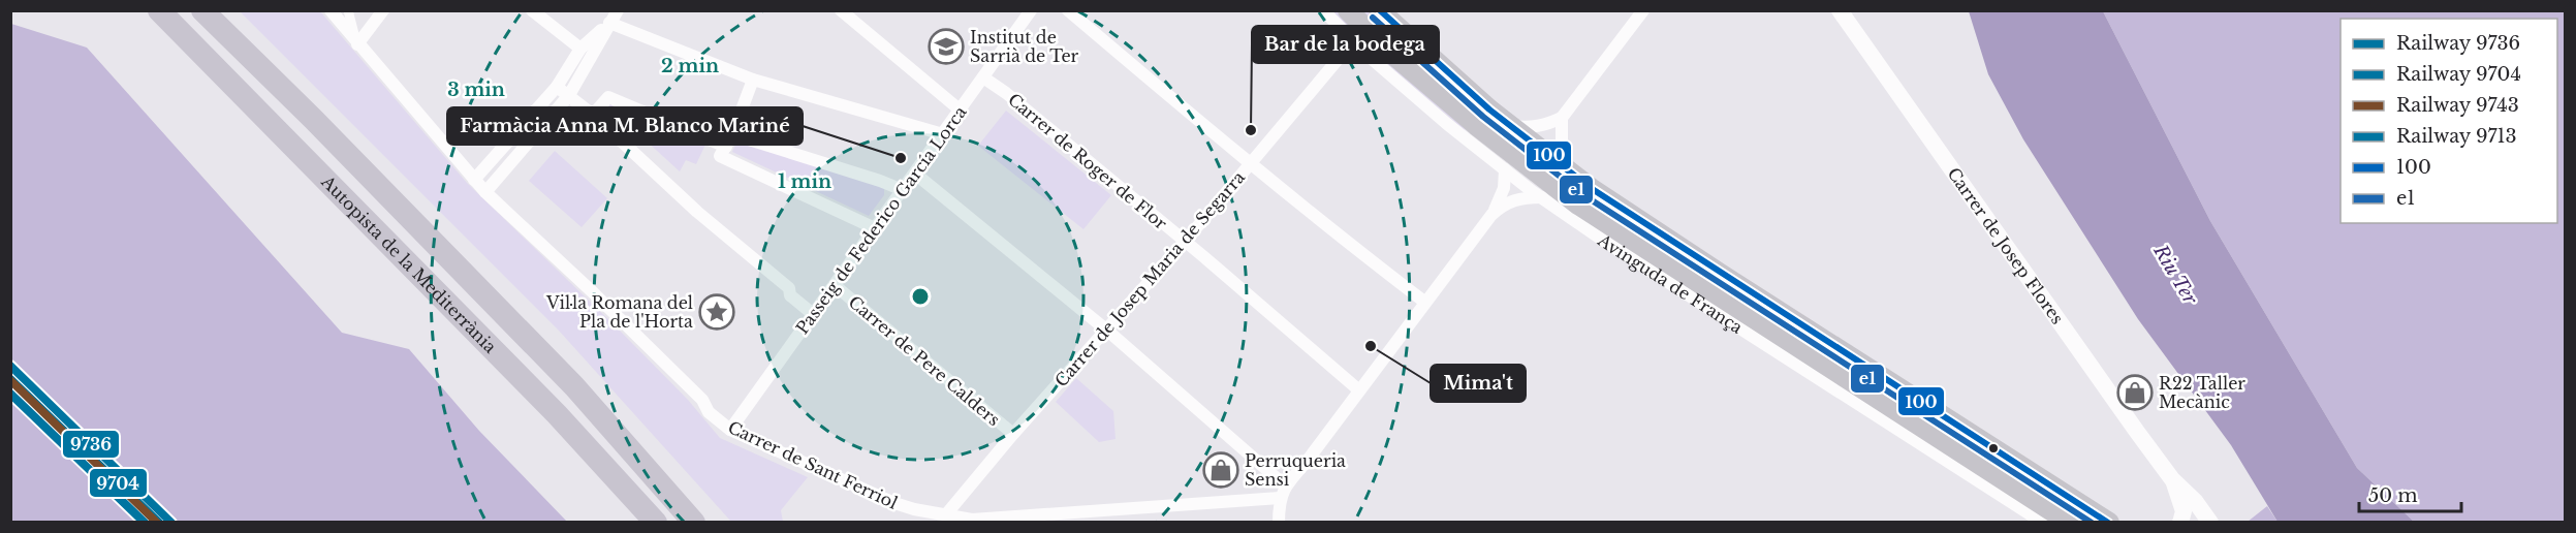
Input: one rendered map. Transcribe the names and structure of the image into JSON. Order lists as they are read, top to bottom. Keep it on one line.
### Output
{"streets":{"highway":["Autopista de la Mediterrània"],"main road":["Avinguda de França"],"street":["Carrer de Roger de Flor","Passeig de Federico García Lorca","Carrer de Josep Flores","Carrer de Josep Maria de Segarra","Carrer de Pere Calders","Carrer de Sant Ferriol"]},"crossings":[["Carrer de Roger de Flor","Passeig de Federico García Lorca"],["Carrer de Roger de Flor","Carrer de Josep Maria de Segarra"],["Passeig de Federico García Lorca","Carrer de Pere Calders"],["Passeig de Federico García Lorca","Carrer de Sant Ferriol"],["Carrer de Josep Maria de Segarra","Avinguda de França"],["Carrer de Josep Maria de Segarra","Carrer de Pere Calders"],["Carrer de Josep Maria de Segarra","Carrer de Sant Ferriol"]],"water":["Riu Ter"],"places":{"school or university":["Institut de Sarrià de Ter"],"other":["Bar de la bodega","Farmàcia Anna M. Blanco Mariné","Mima't"],"place":["Vil·la Romana del Pla de l'Horta"],"shop":["R22 Taller Mecànic","Perruqueria Sensi"]},"lines":["transit line 100","transit line e1","rail line 9736","rail line 9704","rail line 9743","rail line 9713"],"legend":["Railway 9736","Railway 9704","Railway 9743","Railway 9713","100","e1"],"scale_bar":"50 m","rings":["2 min","3 min","1 min"]}
